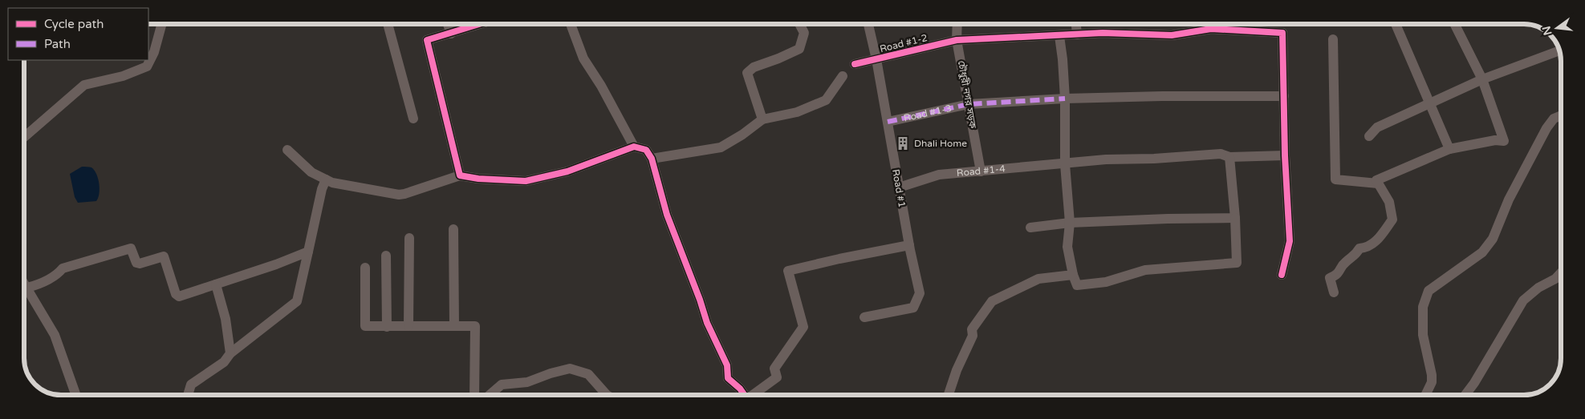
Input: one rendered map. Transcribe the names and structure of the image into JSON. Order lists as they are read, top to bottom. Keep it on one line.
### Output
{"streets":{"street":["Road #1-2","চৌধুরী নগর সড়ক","Road #1-3","Road #1-4","Road #1"]},"crossings":[["Road #1-2","চৌধুরী নগর সড়ক"],["Road #1-2","Road #1"],["চৌধুরী নগর সড়ক","Road #1-3"],["চৌধুরী নগর সড়ক","Road #1-4"],["Road #1-3","Road #1"],["Road #1-4","Road #1"]],"places":{"building":["Dhali Home"]},"legend":["Cycle path","Path"],"north":"left"}
